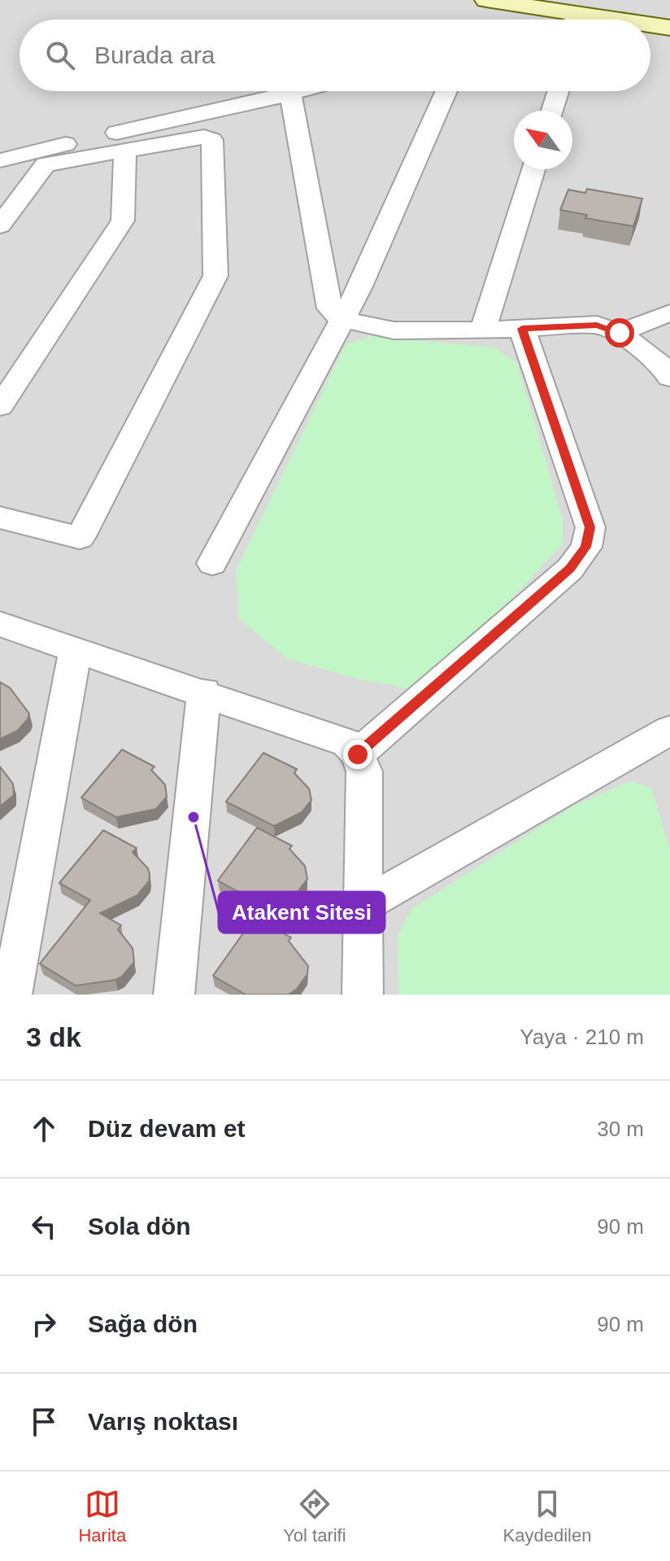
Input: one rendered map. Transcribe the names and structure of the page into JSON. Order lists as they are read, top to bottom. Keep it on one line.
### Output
{"places":["Atakent Sitesi"],"north":"top left","page":{"search":"Burada ara","heading":["3 dk","Yaya · 210 m"],"list":[["Düz devam et","30 m"],["Sola dön","90 m"],["Sağa dön","90 m"],"Varış noktası"],"nav":["Harita","Yol tarifi","Kaydedilen"]}}
